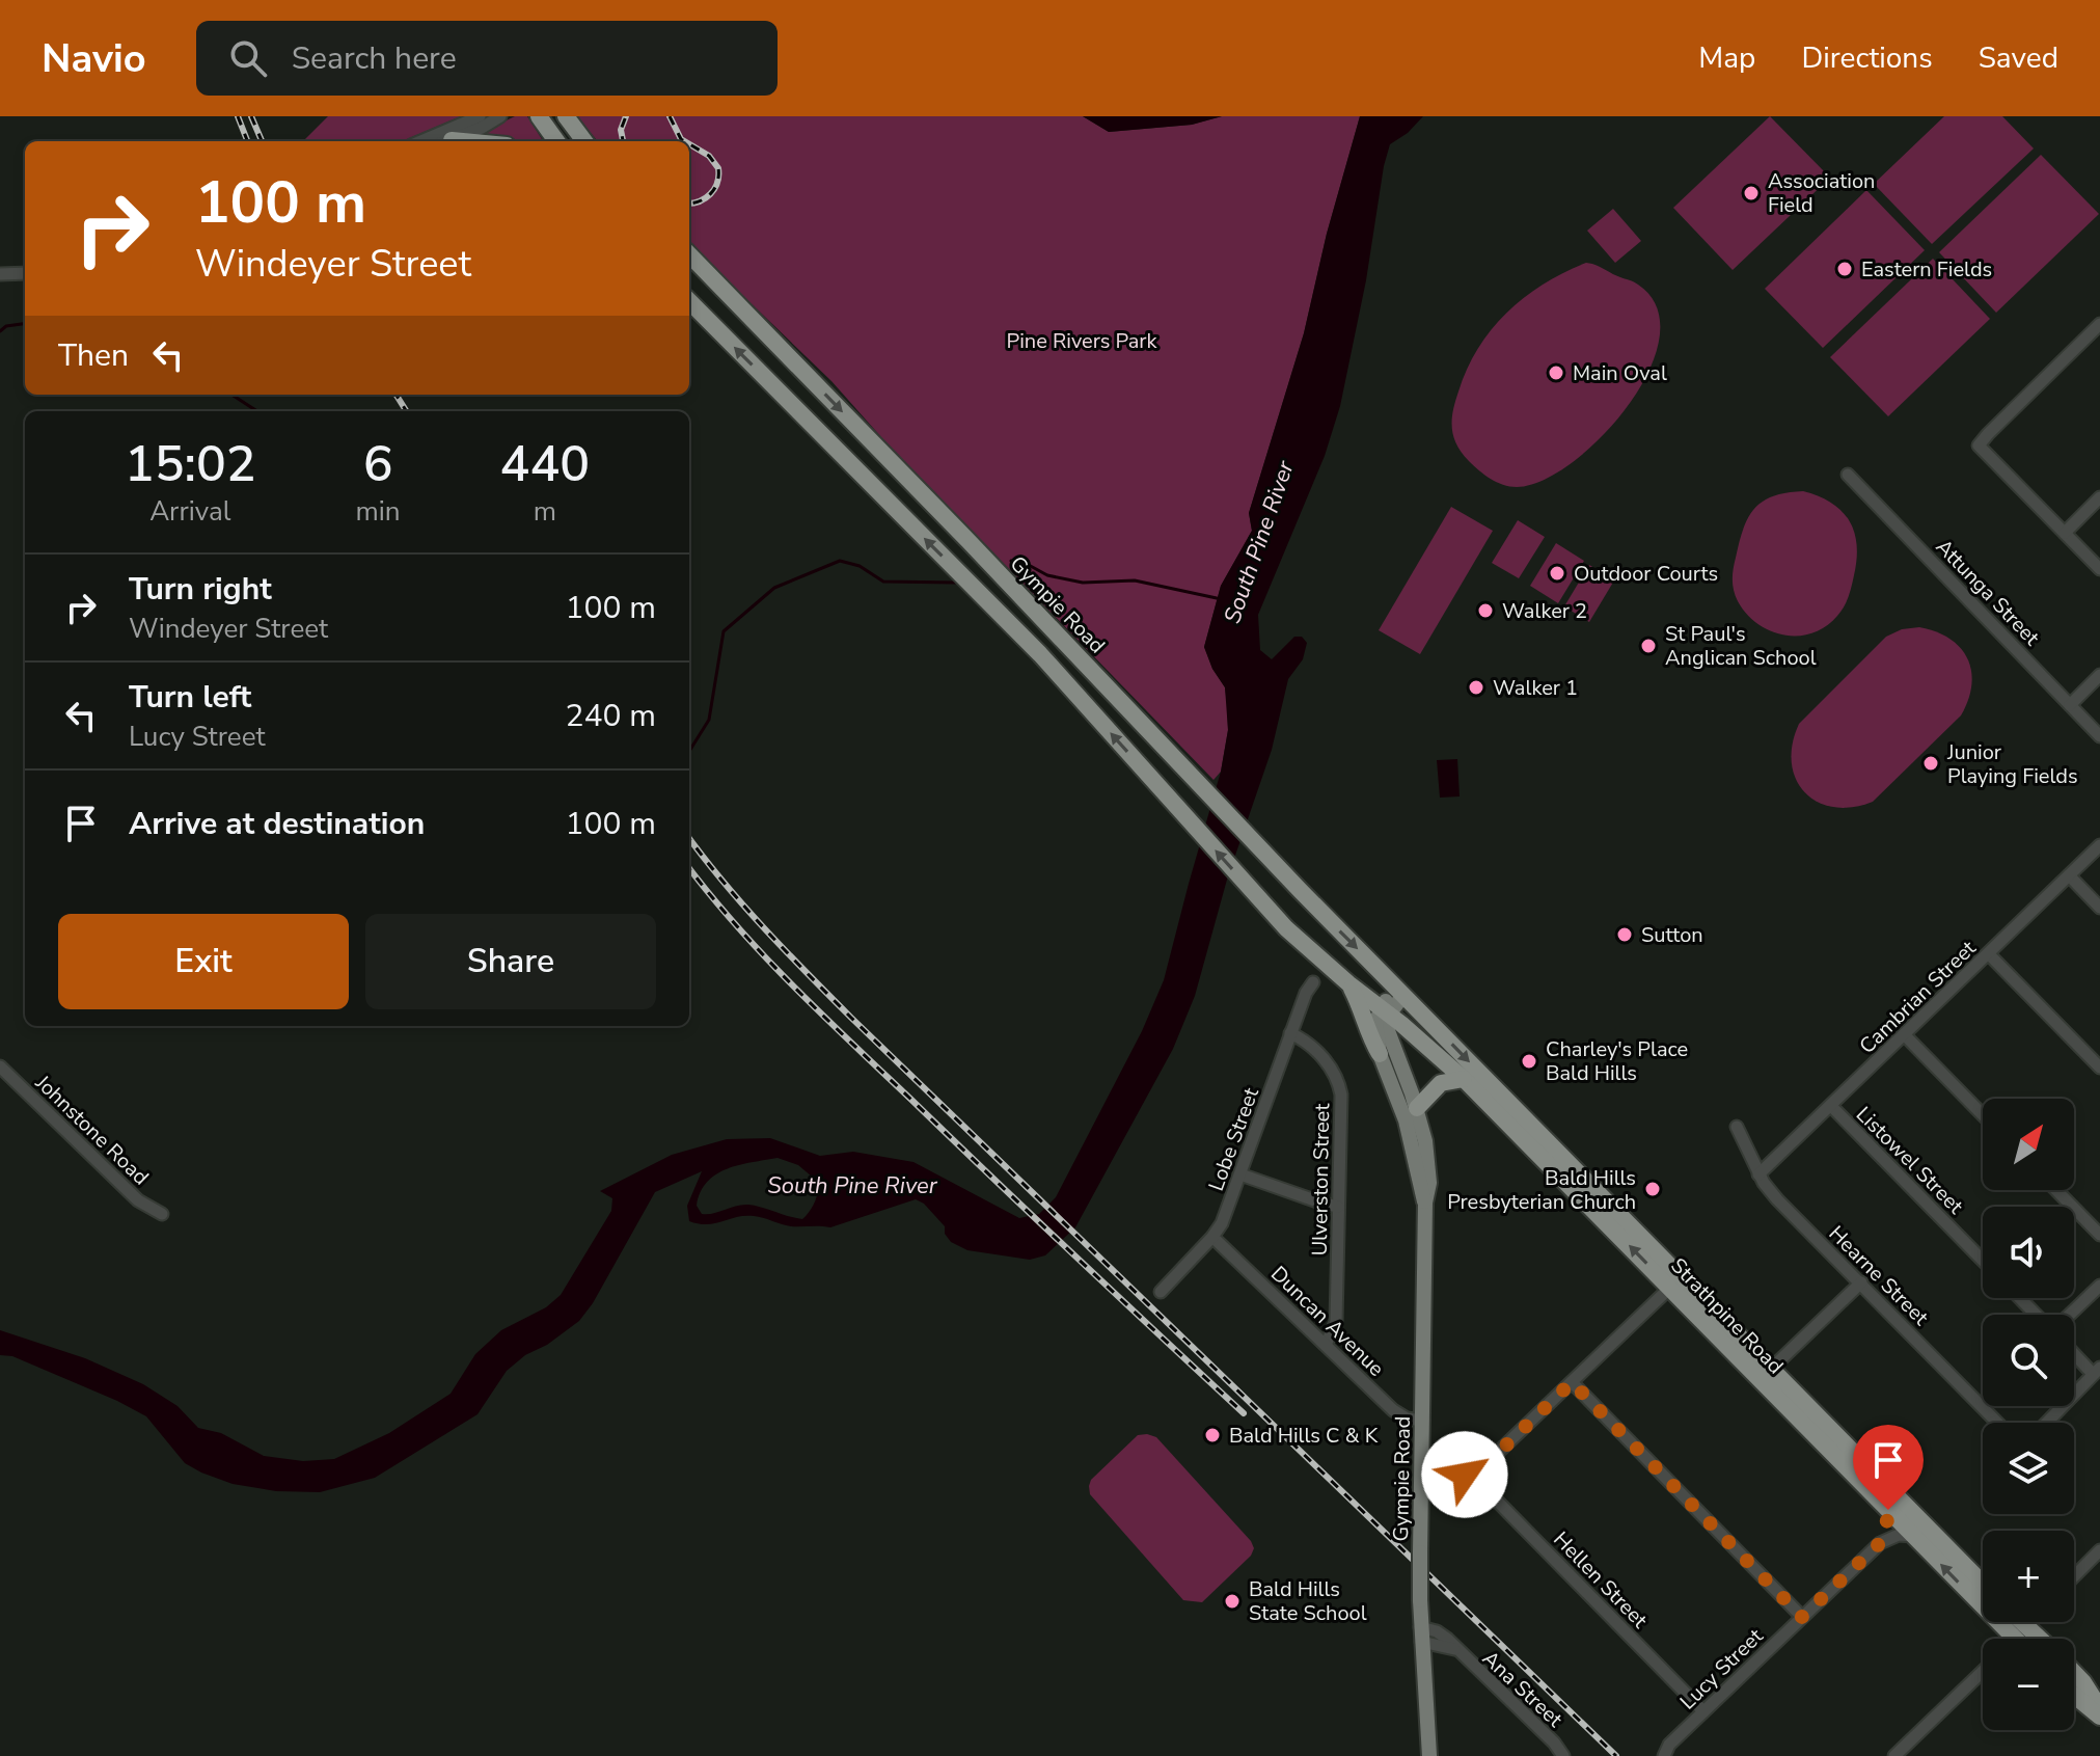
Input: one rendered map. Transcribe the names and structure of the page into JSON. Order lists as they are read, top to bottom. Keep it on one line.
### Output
{"streets":{"highway":["Gympie Road","Strathpine Road"],"street":["Attunga Street","Cambrian Street","Johnstone Road","Lobe Street","Listowel Street","Ulverston Street","Hearne Street","Duncan Avenue","Hellen Street","Lucy Street","Ana Street"]},"crossings":[["Gympie Road","Strathpine Road"],["Gympie Road","Duncan Avenue"],["Gympie Road","Ana Street"],["Cambrian Street","Listowel Street"],["Cambrian Street","Hearne Street"],["Lobe Street","Ulverston Street"],["Lobe Street","Duncan Avenue"],["Ulverston Street","Duncan Avenue"],["Hellen Street","Lucy Street"]],"water":["South Pine River"],"parks":["Pine Rivers Park"],"places":["Association Field","Eastern Fields","Main Oval","Outdoor Courts","Walker 2","St Paul's Anglican School","Walker 1","Junior Playing Fields","Sutton","Charley's Place Bald Hills","Bald Hills Presbyterian Church","Bald Hills C & K","Bald Hills State School"],"north":"top right","page":{"header":"Navio","search":"Search here","nav":["Map","Directions","Saved"],"turn":["100 m","Windeyer Street"],"then":"Then","eta":["15:02","Arrival","6","min","440","m"],"list":[{"name":"Turn right","note":"Windeyer Street","value":"100 m"},{"name":"Turn left","note":"Lucy Street","value":"240 m"},{"name":"Arrive at destination","value":"100 m"}],"buttons":["Exit","Share"],"map_buttons":["+","−"]}}
